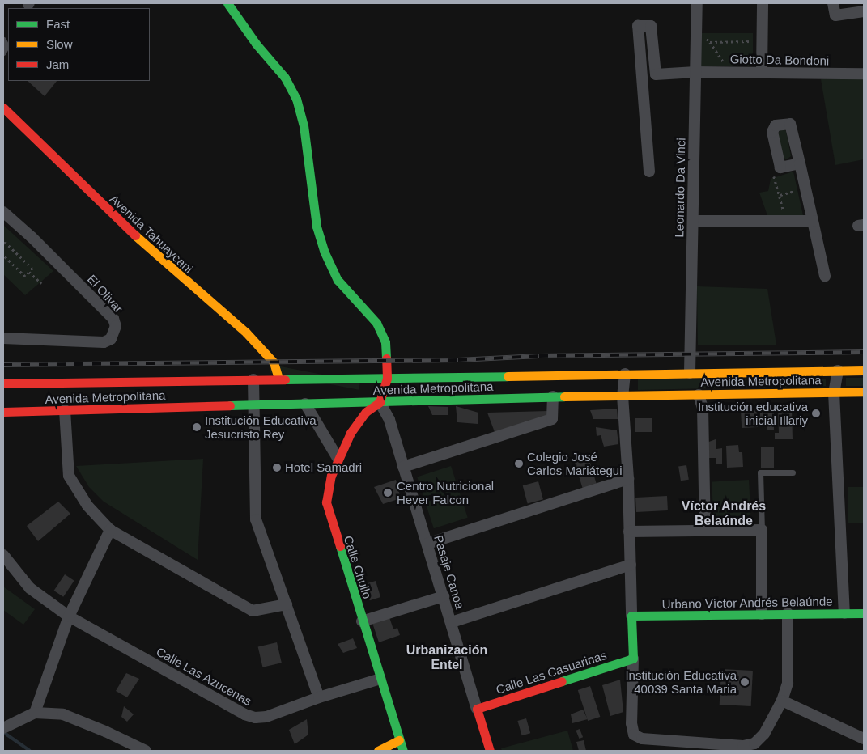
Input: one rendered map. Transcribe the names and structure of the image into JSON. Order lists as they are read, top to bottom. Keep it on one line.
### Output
{"streets":{"main road":["Avenida Tahuaycani","Avenida Metropolitana","Calle Chullo","Pasaje Canoa","Urbano Víctor Andrés Belaúnde","Calle Las Casuarinas"],"street":["Giotto Da Bondoni","Leonardo Da Vinci","El Olivar","Calle Las Azucenas"]},"crossings":[["Giotto Da Bondoni","Leonardo Da Vinci"],["Leonardo Da Vinci","Avenida Metropolitana"],["Avenida Tahuaycani","Avenida Metropolitana"],["Avenida Metropolitana","Calle Chullo"],["Avenida Metropolitana","Pasaje Canoa"],["Calle Chullo","Pasaje Canoa"],["Calle Chullo","Calle Las Azucenas"],["Pasaje Canoa","Calle Las Casuarinas"]],"districts":["Víctor Andrés Belaúnde","Urbanización Entel"],"places":["Institución educativa inicial Illariy","Institución Educativa Jesucristo Rey","Colegio José Carlos Mariátegui","Hotel Samadri","Centro Nutricional Hever Falcon","Institución Educativa 40039 Santa Maria"],"legend":["Fast","Slow","Jam"]}
